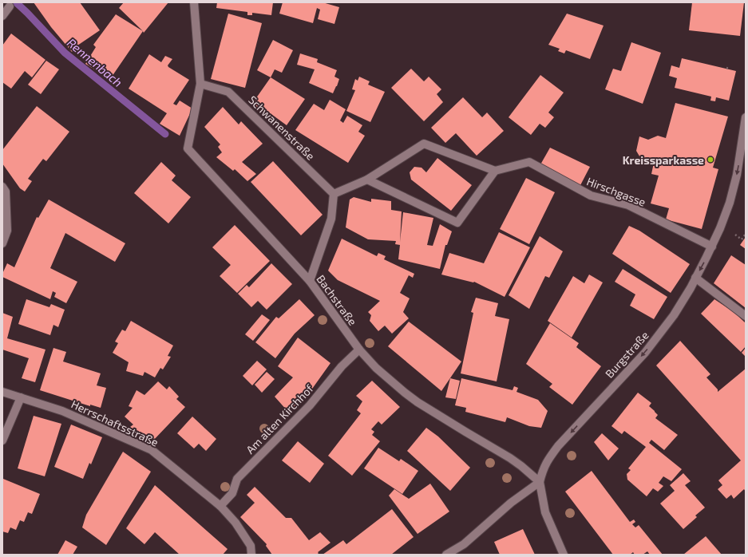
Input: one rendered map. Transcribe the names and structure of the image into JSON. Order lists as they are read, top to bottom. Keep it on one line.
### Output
{"streets":{"street":["Schwanenstraße","Hirschgasse","Bachstraße","Burgstraße","Am alten Kirchhof","Herrschaftsstraße"]},"crossings":[["Schwanenstraße","Bachstraße"],["Hirschgasse","Burgstraße"],["Bachstraße","Burgstraße"],["Bachstraße","Am alten Kirchhof"],["Am alten Kirchhof","Herrschaftsstraße"]],"one_way":["Burgstraße"],"water":["Rennenbach"],"places":["Kreissparkasse"]}
